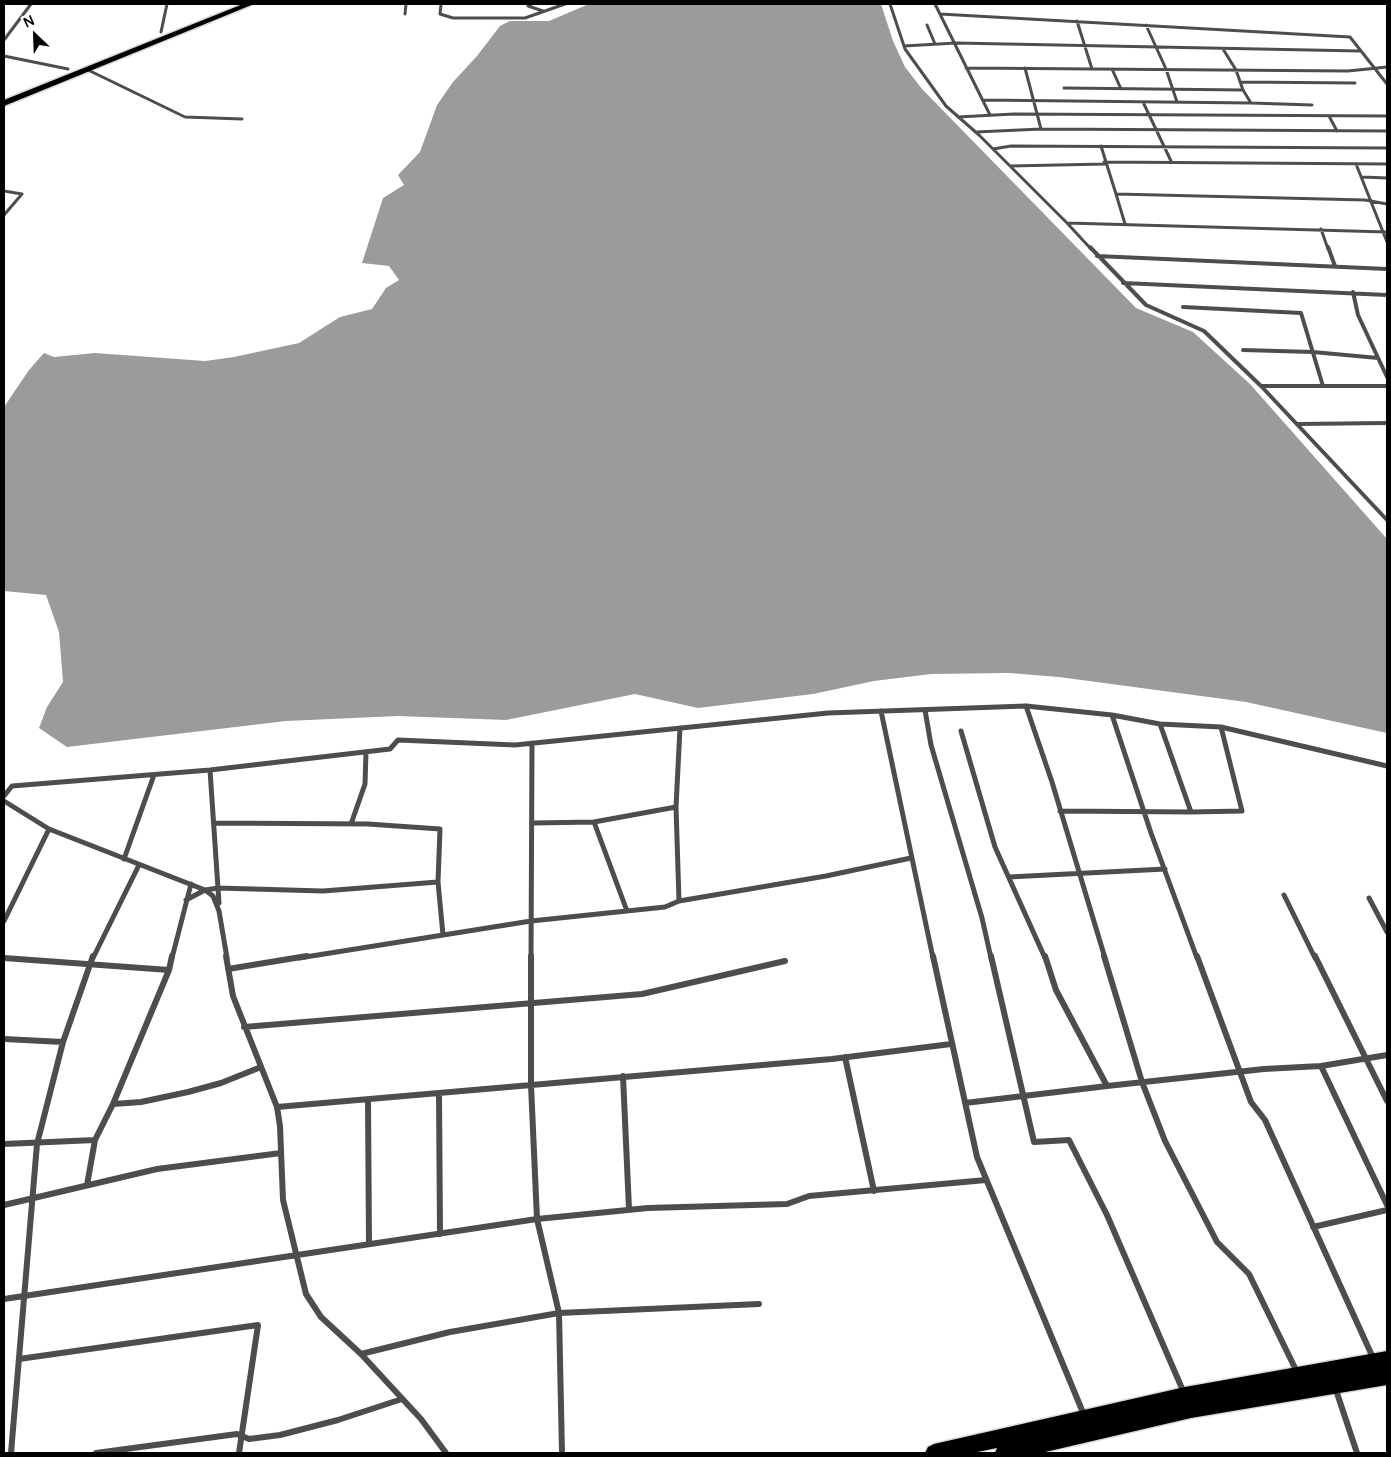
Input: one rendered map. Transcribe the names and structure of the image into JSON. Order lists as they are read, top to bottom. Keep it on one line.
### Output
{"north":"top left"}
